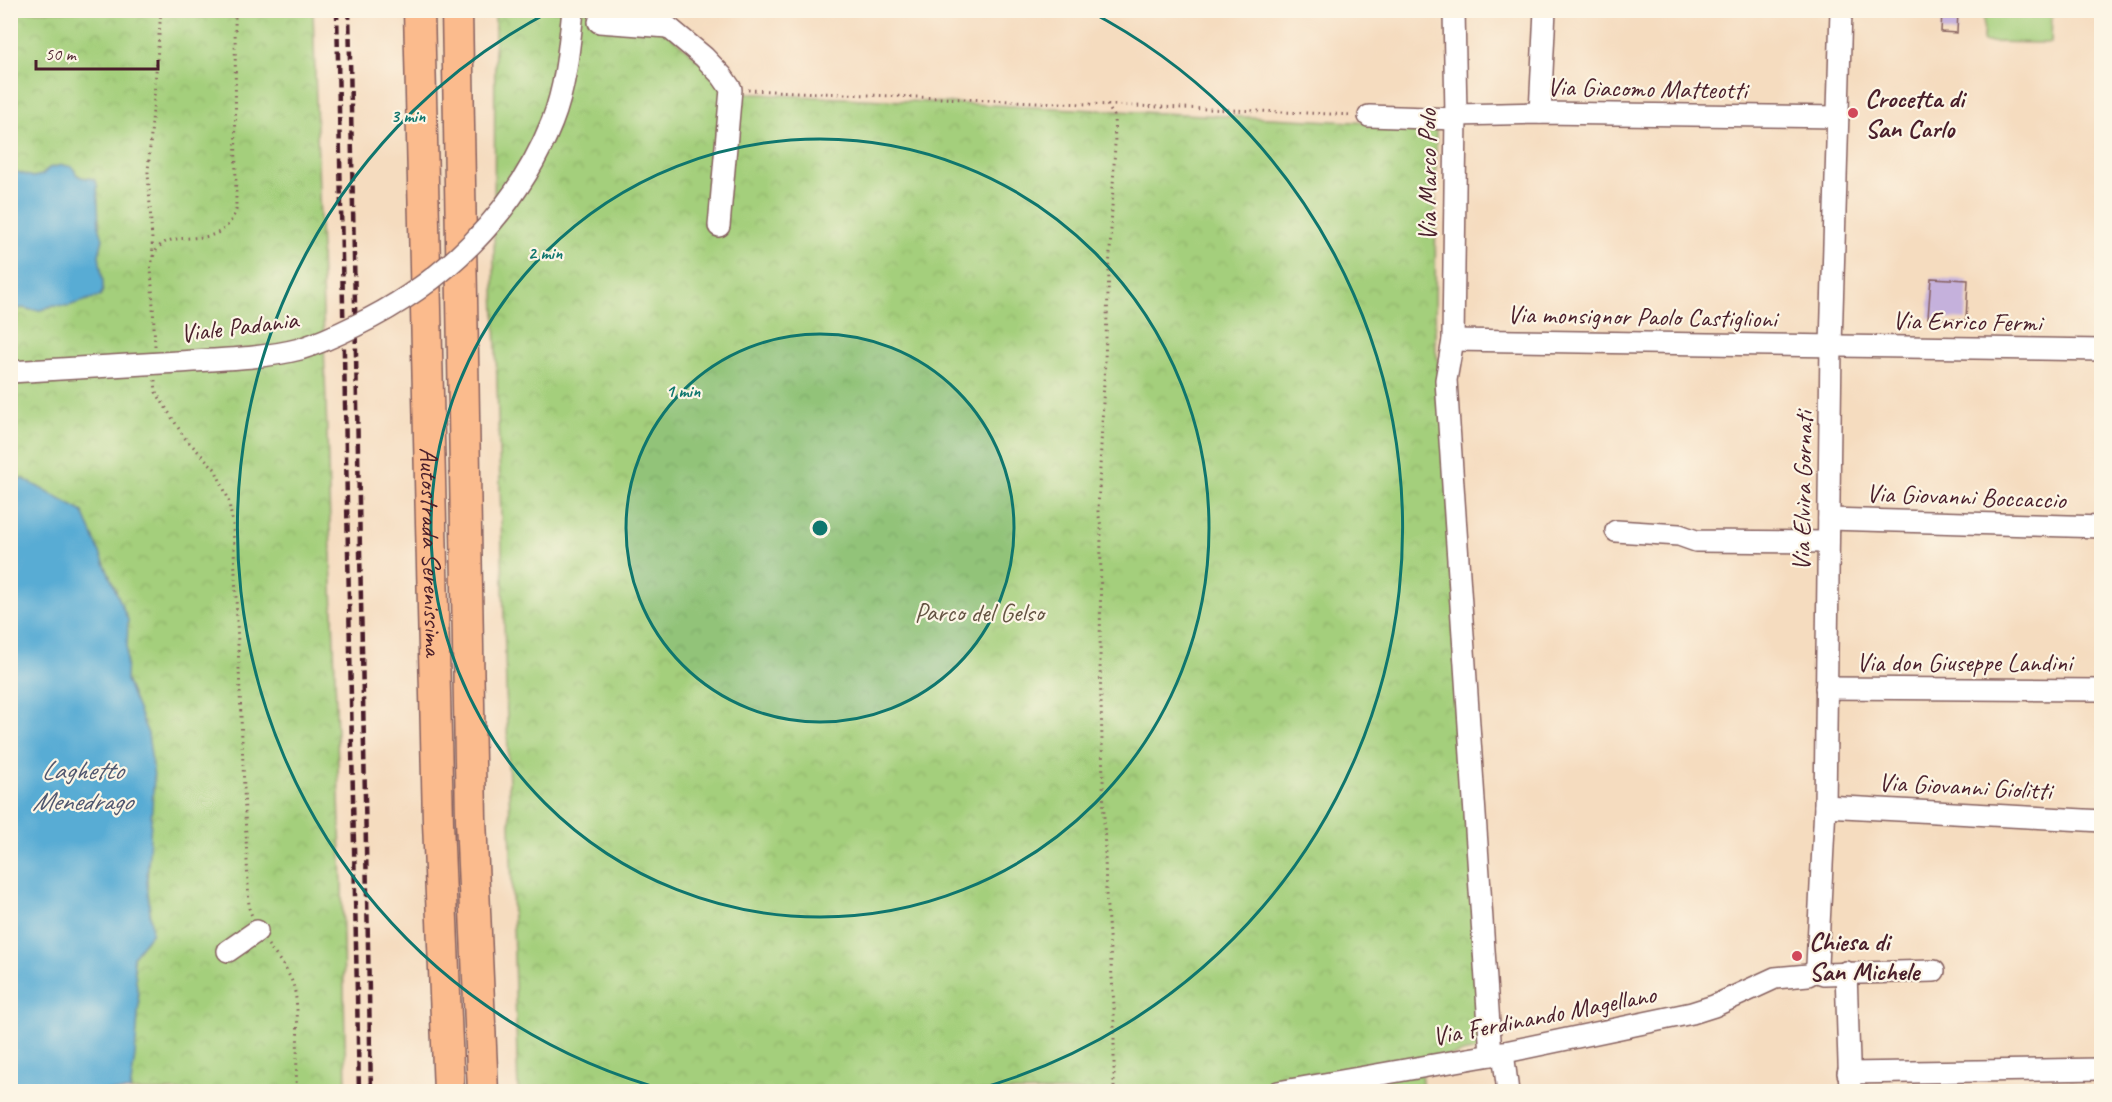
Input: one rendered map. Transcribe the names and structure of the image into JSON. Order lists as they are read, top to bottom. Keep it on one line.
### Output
{"streets":{"highway":["Autostrada Serenissima"],"street":["Via Giacomo Matteotti","Via Marco Polo","Via monsignor Paolo Castiglioni","Via Enrico Fermi","Viale Padania","Via Elvira Gornati","Via Giovanni Boccaccio","Via don Giuseppe Landini","Via Giovanni Giolitti","Via Ferdinando Magellano"]},"crossings":[["Via Giacomo Matteotti","Via Marco Polo"],["Via Giacomo Matteotti","Via Elvira Gornati"],["Via Marco Polo","Via monsignor Paolo Castiglioni"],["Via Marco Polo","Via Ferdinando Magellano"],["Via monsignor Paolo Castiglioni","Via Enrico Fermi"],["Via monsignor Paolo Castiglioni","Via Elvira Gornati"],["Via Enrico Fermi","Via Elvira Gornati"],["Via Elvira Gornati","Via Giovanni Boccaccio"],["Via Elvira Gornati","Via don Giuseppe Landini"],["Via Elvira Gornati","Via Giovanni Giolitti"],["Via Elvira Gornati","Via Ferdinando Magellano"]],"water":["Laghetto Menedrago"],"parks":["Parco del Gelso"],"places":["Crocetta di San Carlo","Chiesa di San Michele"],"scale_bar":"50 m","rings":["3 min","2 min","1 min"]}
